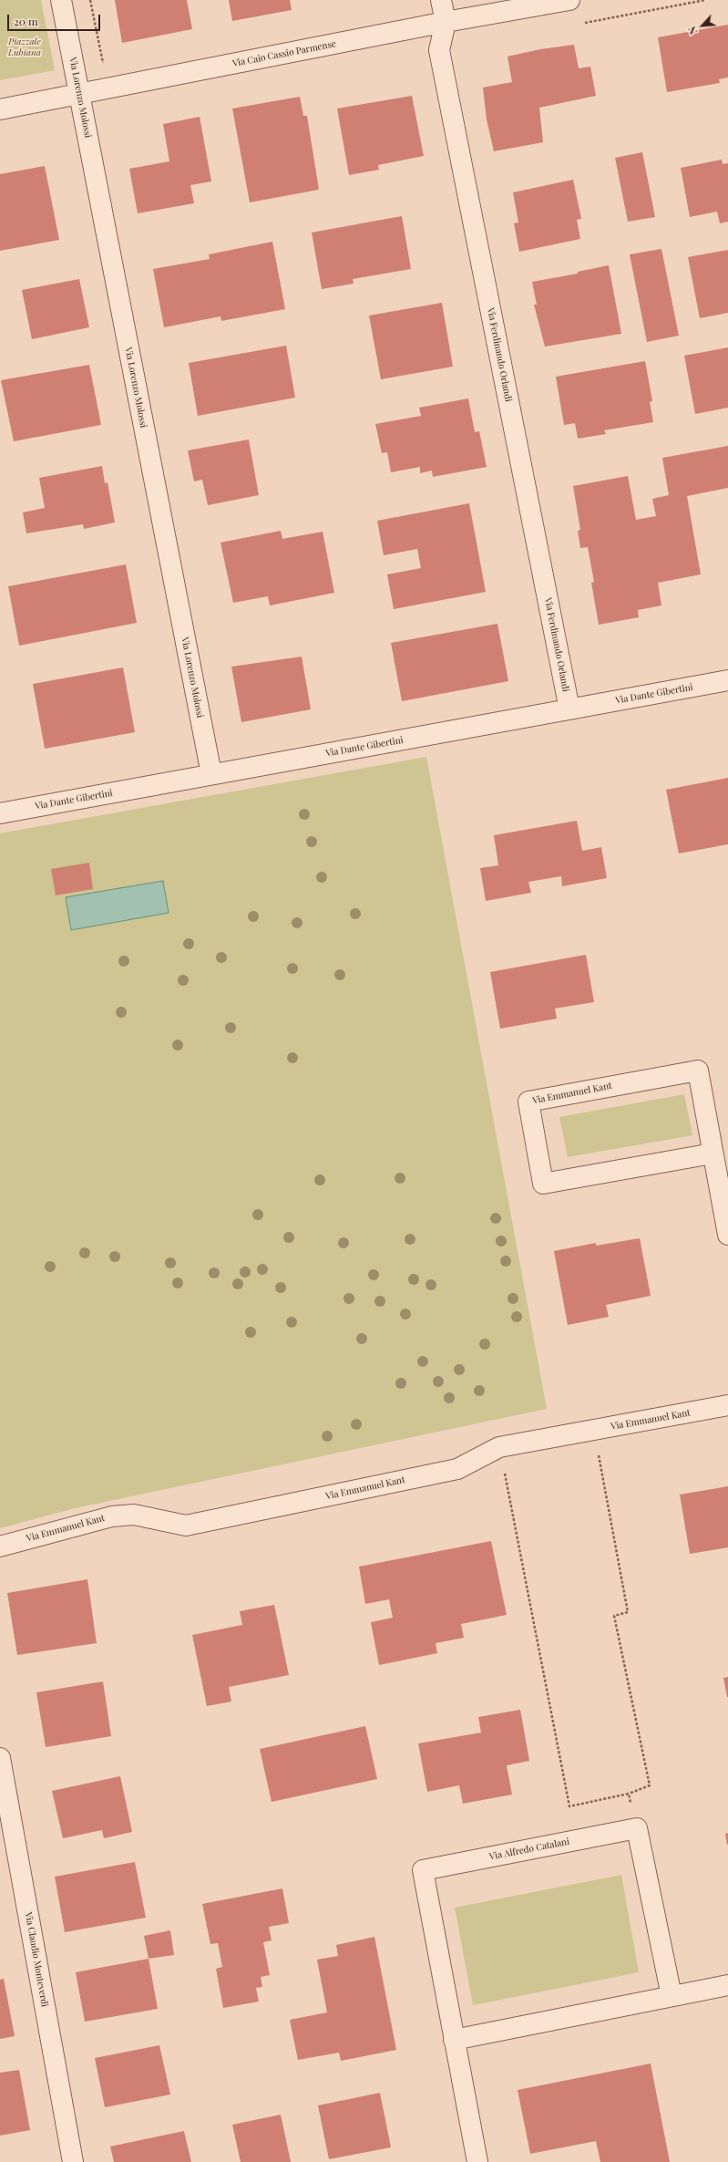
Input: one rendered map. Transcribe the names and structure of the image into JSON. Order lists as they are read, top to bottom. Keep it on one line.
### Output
{"streets":{"street":["Via Caio Cassio Parmense","Via Lorenzo Molossi","Via Ferdinando Orlandi","Via Dante Gibertini","Via Emmanuel Kant","Via Alfredo Catalani","Via Claudio Monteverdi"]},"crossings":[["Via Caio Cassio Parmense","Via Lorenzo Molossi"],["Via Caio Cassio Parmense","Via Ferdinando Orlandi"],["Via Lorenzo Molossi","Via Dante Gibertini"],["Via Ferdinando Orlandi","Via Dante Gibertini"]],"parks":["Piazzale Lubiana"],"scale_bar":"20 m","north":"bottom left"}
